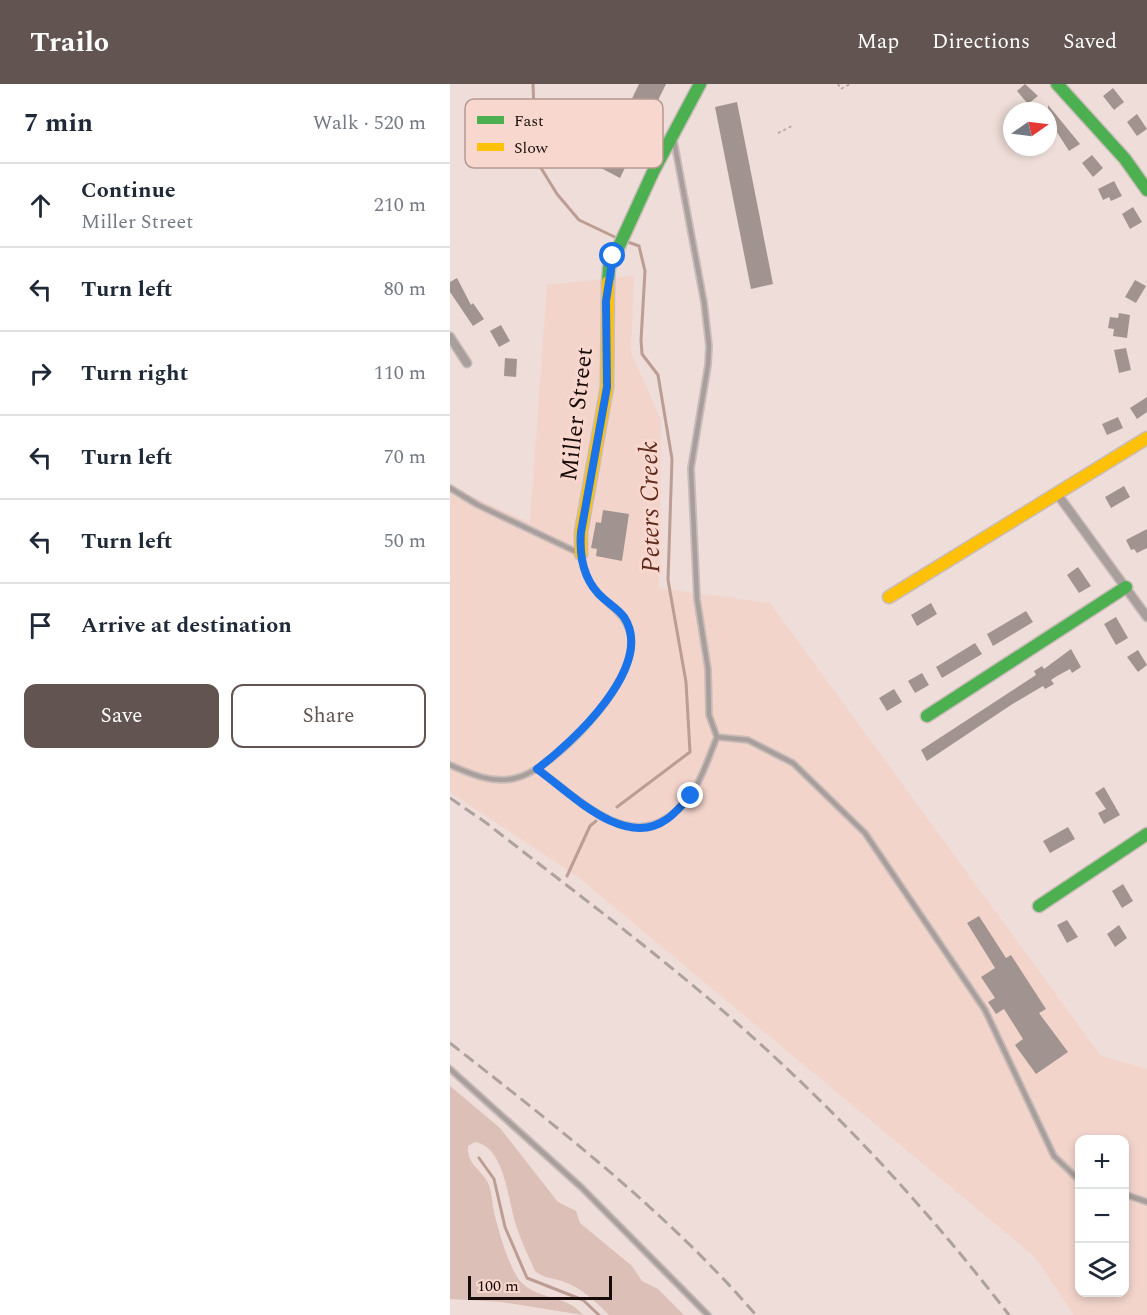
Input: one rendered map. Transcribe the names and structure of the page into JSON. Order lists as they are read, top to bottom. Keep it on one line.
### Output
{"streets":{"street":["Miller Street"]},"water":["Peters Creek"],"legend":["Fast","Slow"],"scale_bar":"100 m","north":"right","page":{"header":"Trailo","nav":["Map","Directions","Saved"],"heading":["7 min","Walk · 520 m"],"list":[["Continue","Miller Street","210 m"],["Turn left","80 m"],["Turn right","110 m"],["Turn left","70 m"],["Turn left","50 m"],"Arrive at destination"],"buttons":["Save","Share"],"map_buttons":["+","−"],"scale":"100 m"}}
